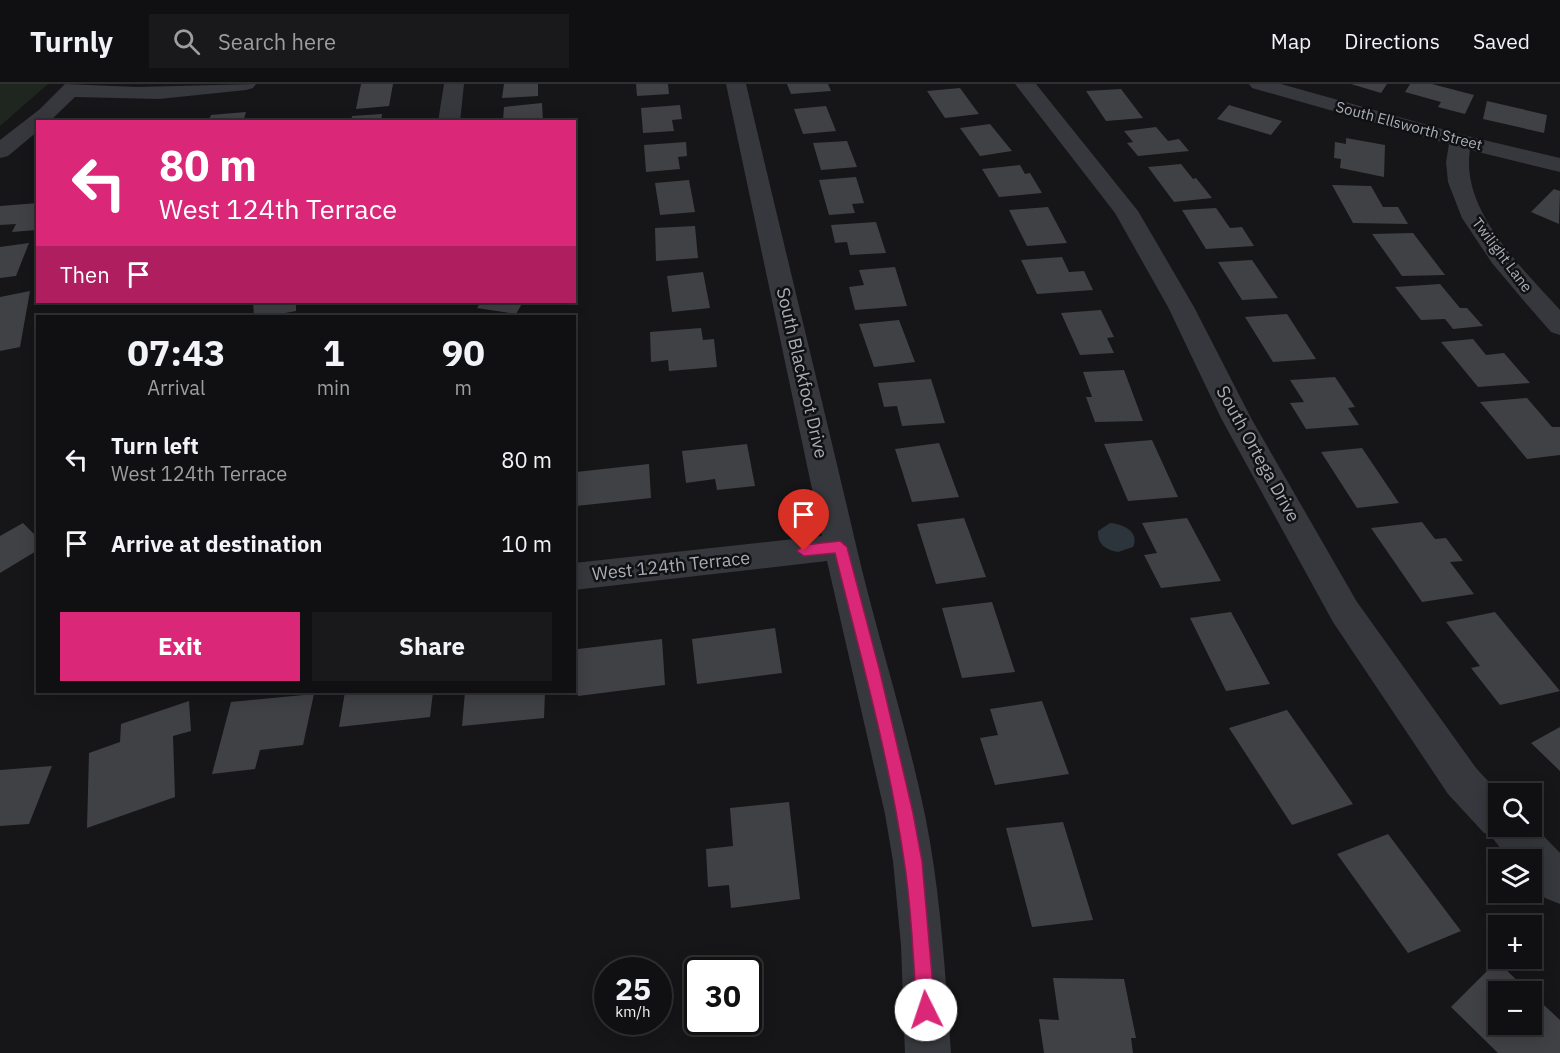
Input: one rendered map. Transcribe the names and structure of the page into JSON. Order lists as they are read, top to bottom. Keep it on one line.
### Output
{"streets":{"street":["South Ellsworth Street","Twilight Lane","South Blackfoot Drive","South Ortega Drive","West 124th Terrace"]},"crossings":[["South Ellsworth Street","Twilight Lane"],["South Blackfoot Drive","West 124th Terrace"]],"page":{"header":"Turnly","search":"Search here","nav":["Map","Directions","Saved"],"turn":["80 m","West 124th Terrace"],"then":"Then","eta":["07:43","Arrival","1","min","90","m"],"list":[{"name":"Turn left","note":"West 124th Terrace","value":"80 m"},{"name":"Arrive at destination","value":"10 m"}],"buttons":["Exit","Share"],"map_buttons":["+","−"],"speed":"25 km/h","limit":"30"}}
